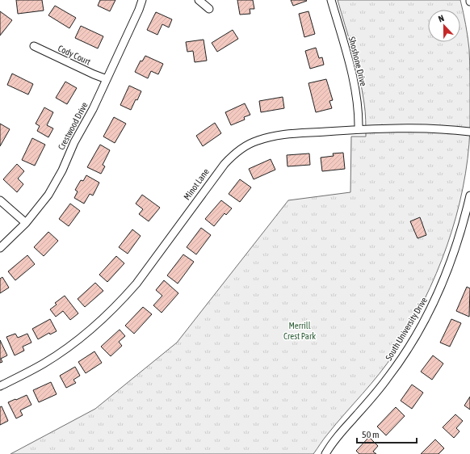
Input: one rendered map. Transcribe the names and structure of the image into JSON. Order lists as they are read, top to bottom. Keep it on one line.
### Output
{"streets":{"street":["Cody Court","Shoshone Drive","Crestwood Drive","Minot Lane","South University Drive"]},"crossings":[["Cody Court","Crestwood Drive"],["Shoshone Drive","Minot Lane"]],"parks":["Merrill Crest Park"],"scale_bar":"50 m","north":"top"}
